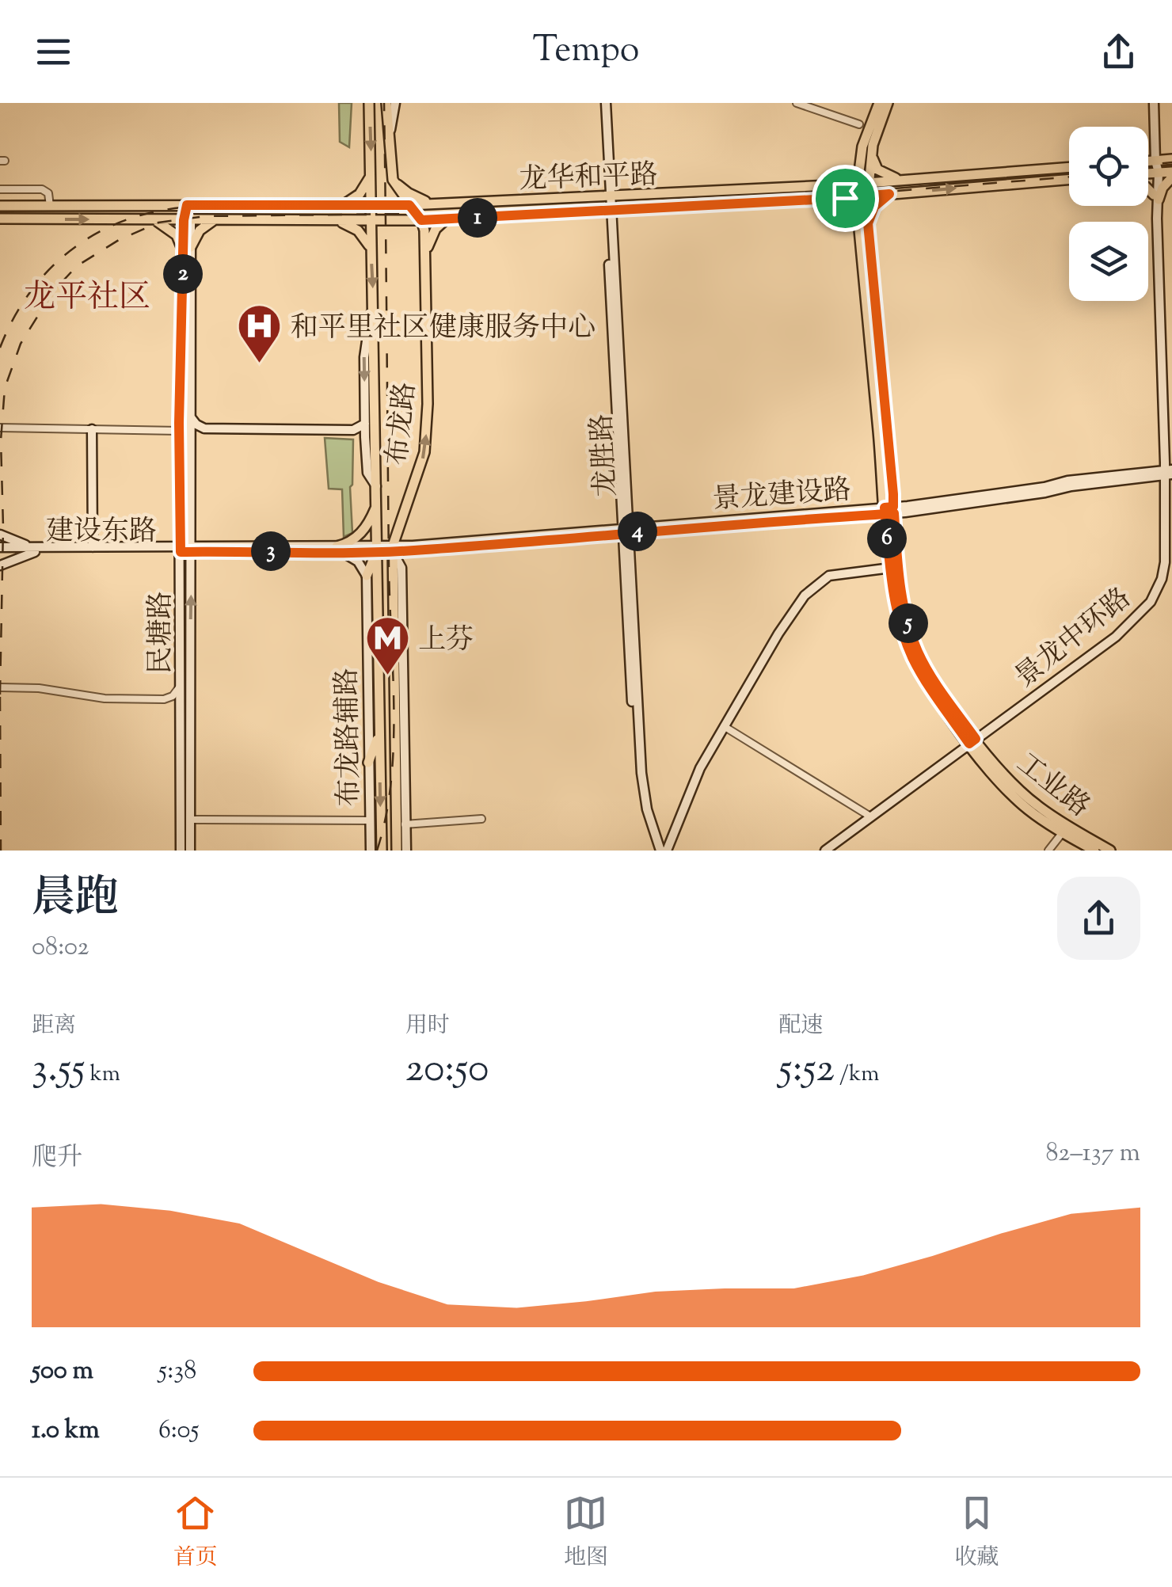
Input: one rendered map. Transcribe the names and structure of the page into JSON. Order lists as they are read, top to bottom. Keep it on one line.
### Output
{"streets":{"main road":["龙华和平路","布龙路","龙胜路","景龙建设路","建设东路","民塘路","景龙中环路","布龙路辅路","工业路"]},"crossings":[["龙华和平路","布龙路"],["龙华和平路","龙胜路"],["龙华和平路","民塘路"],["龙华和平路","工业路"],["布龙路","景龙建设路"],["布龙路","建设东路"],["布龙路","民塘路"],["布龙路","布龙路辅路"],["龙胜路","景龙建设路"],["景龙建设路","建设东路"],["景龙建设路","景龙中环路"],["景龙建设路","布龙路辅路"],["景龙建设路","工业路"],["建设东路","民塘路"],["建设东路","布龙路辅路"],["景龙中环路","工业路"]],"districts":["龙平社区"],"places":{"hospital":["和平里社区健康服务中心"],"metro station":["上芬"]},"page":{"header":"Tempo","pins":["1","2","4","6","3","5"],"heading":["晨跑","08:02"],"stats":[["距离","3.55 km"],["用时","20:50"],["配速","5:52 /km"]],"chart":["爬升","82–137 m"],"list":[{"name":"500 m","note":"5:38"},{"name":"1.0 km","note":"6:05"}],"tabs":["首页","地图","收藏"]}}
